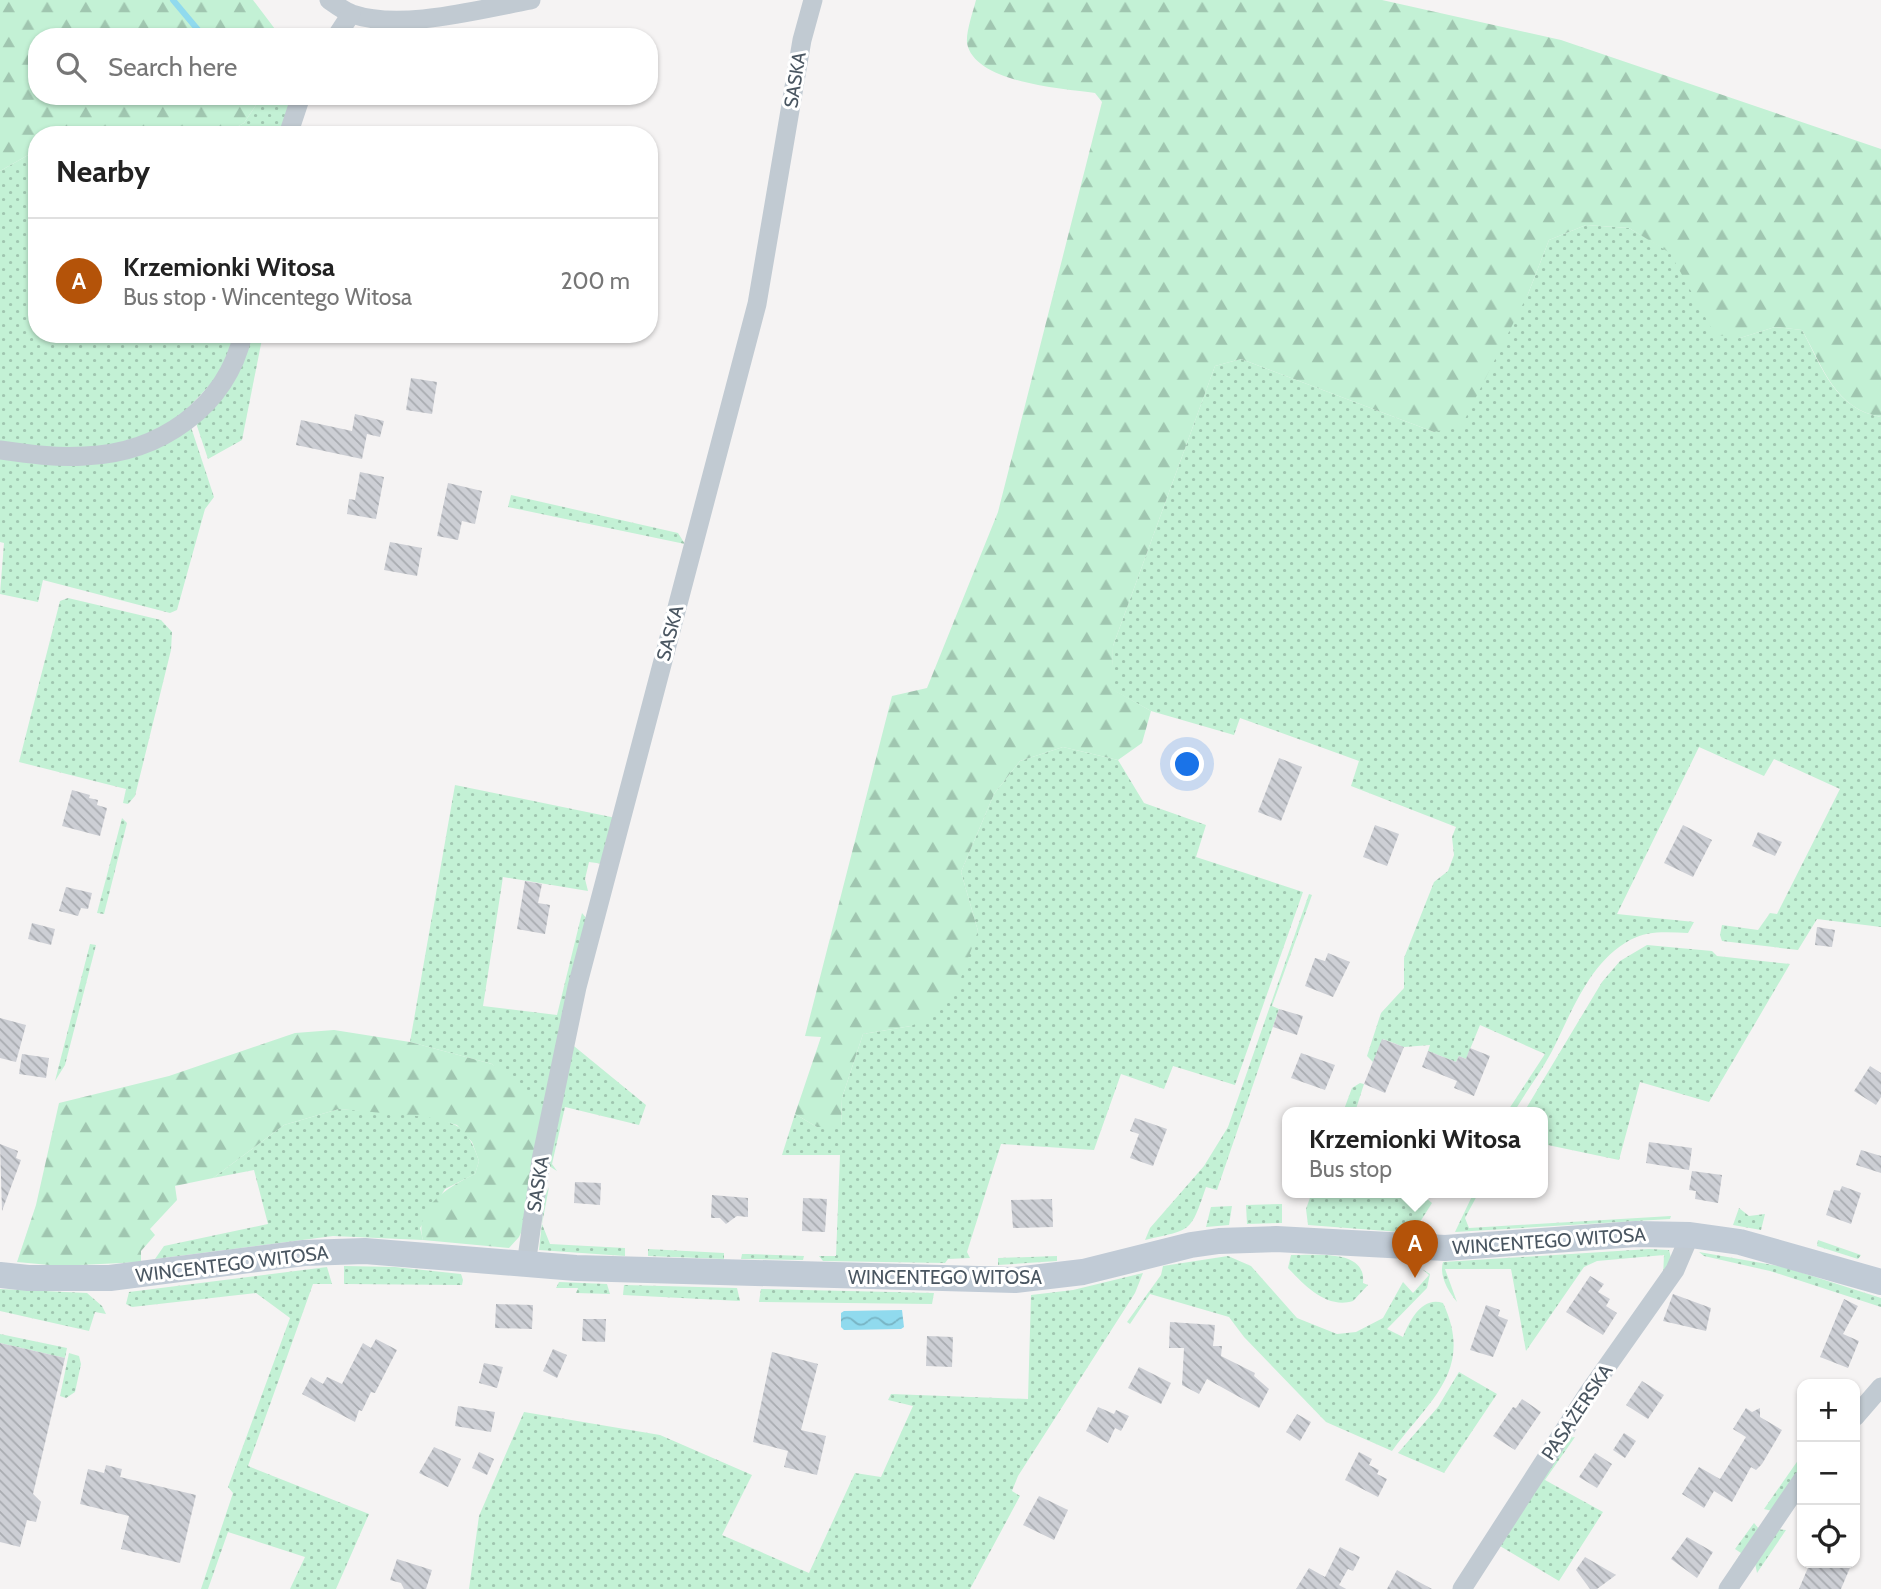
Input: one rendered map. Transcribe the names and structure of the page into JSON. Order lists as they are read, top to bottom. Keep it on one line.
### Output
{"streets":{"street":["SASKA","WINCENTEGO WITOSA","PASAŻERSKA"]},"crossings":[["SASKA","WINCENTEGO WITOSA"],["WINCENTEGO WITOSA","PASAŻERSKA"]],"page":{"search":"Search here","heading":"Nearby","list":[{"mark":"A","name":"Krzemionki Witosa","note":"Bus stop · Wincentego Witosa","value":"200 m"}],"popup":["Krzemionki Witosa","Bus stop"],"pins":"A","map_buttons":["+","−"]}}
